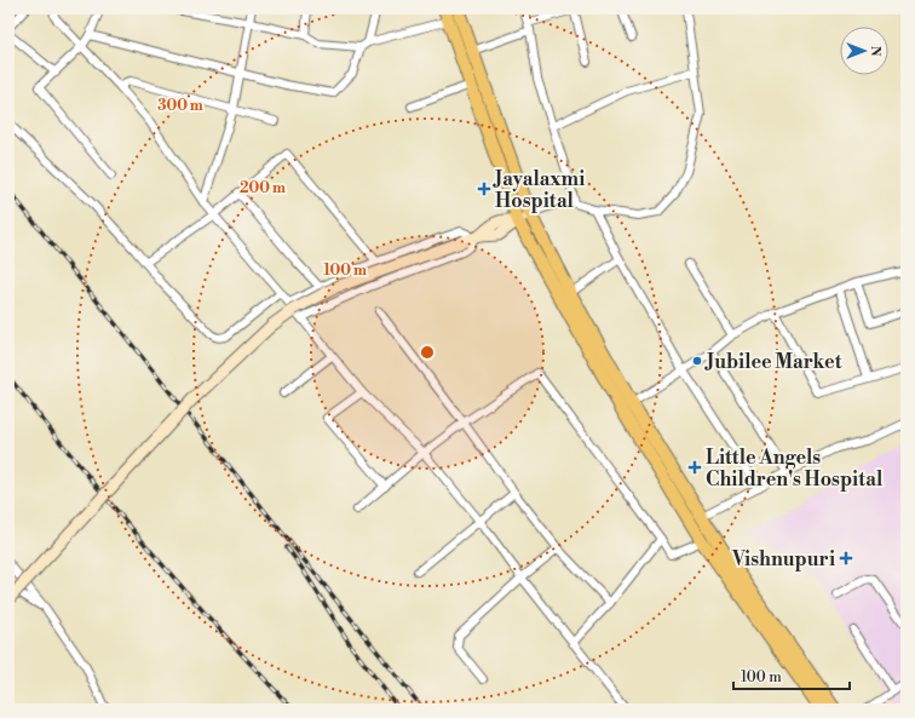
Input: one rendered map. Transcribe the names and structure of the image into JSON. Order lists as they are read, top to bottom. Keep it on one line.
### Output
{"places":{"health":["Jayalaxmi Hospital","Little Angels Children's Hospital","Vishnupuri"],"other":["Jubilee Market"]},"scale_bar":"100 m","north":"right","rings":["300 m","200 m","100 m"]}
